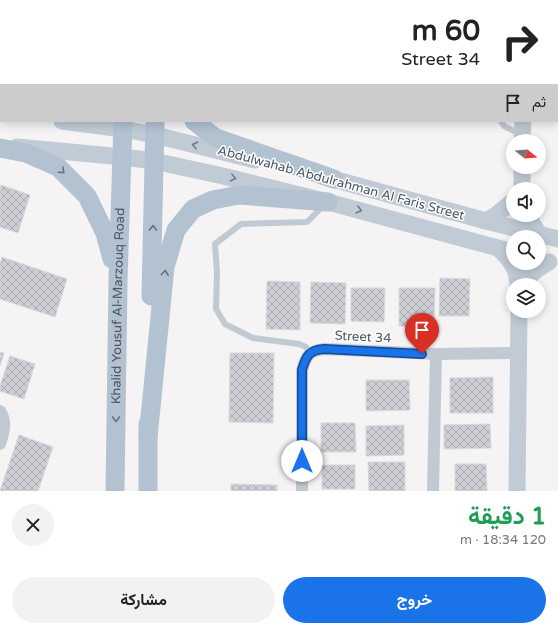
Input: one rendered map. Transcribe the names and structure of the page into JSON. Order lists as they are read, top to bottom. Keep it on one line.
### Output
{"streets":{"main road":["Khalid Yousuf Al-Marzouq Road"],"street":["Abdulwahab Abdulrahman Al Faris Street","Street 34"]},"crossings":[["Abdulwahab Abdulrahman Al Faris Street","Khalid Yousuf Al-Marzouq Road"]],"north":"right","page":{"turn":["60 m","Street 34"],"then":"ثم","heading":["1 دقيقة","120 m · 18:34"],"buttons":["خروج","مشاركة"]}}
